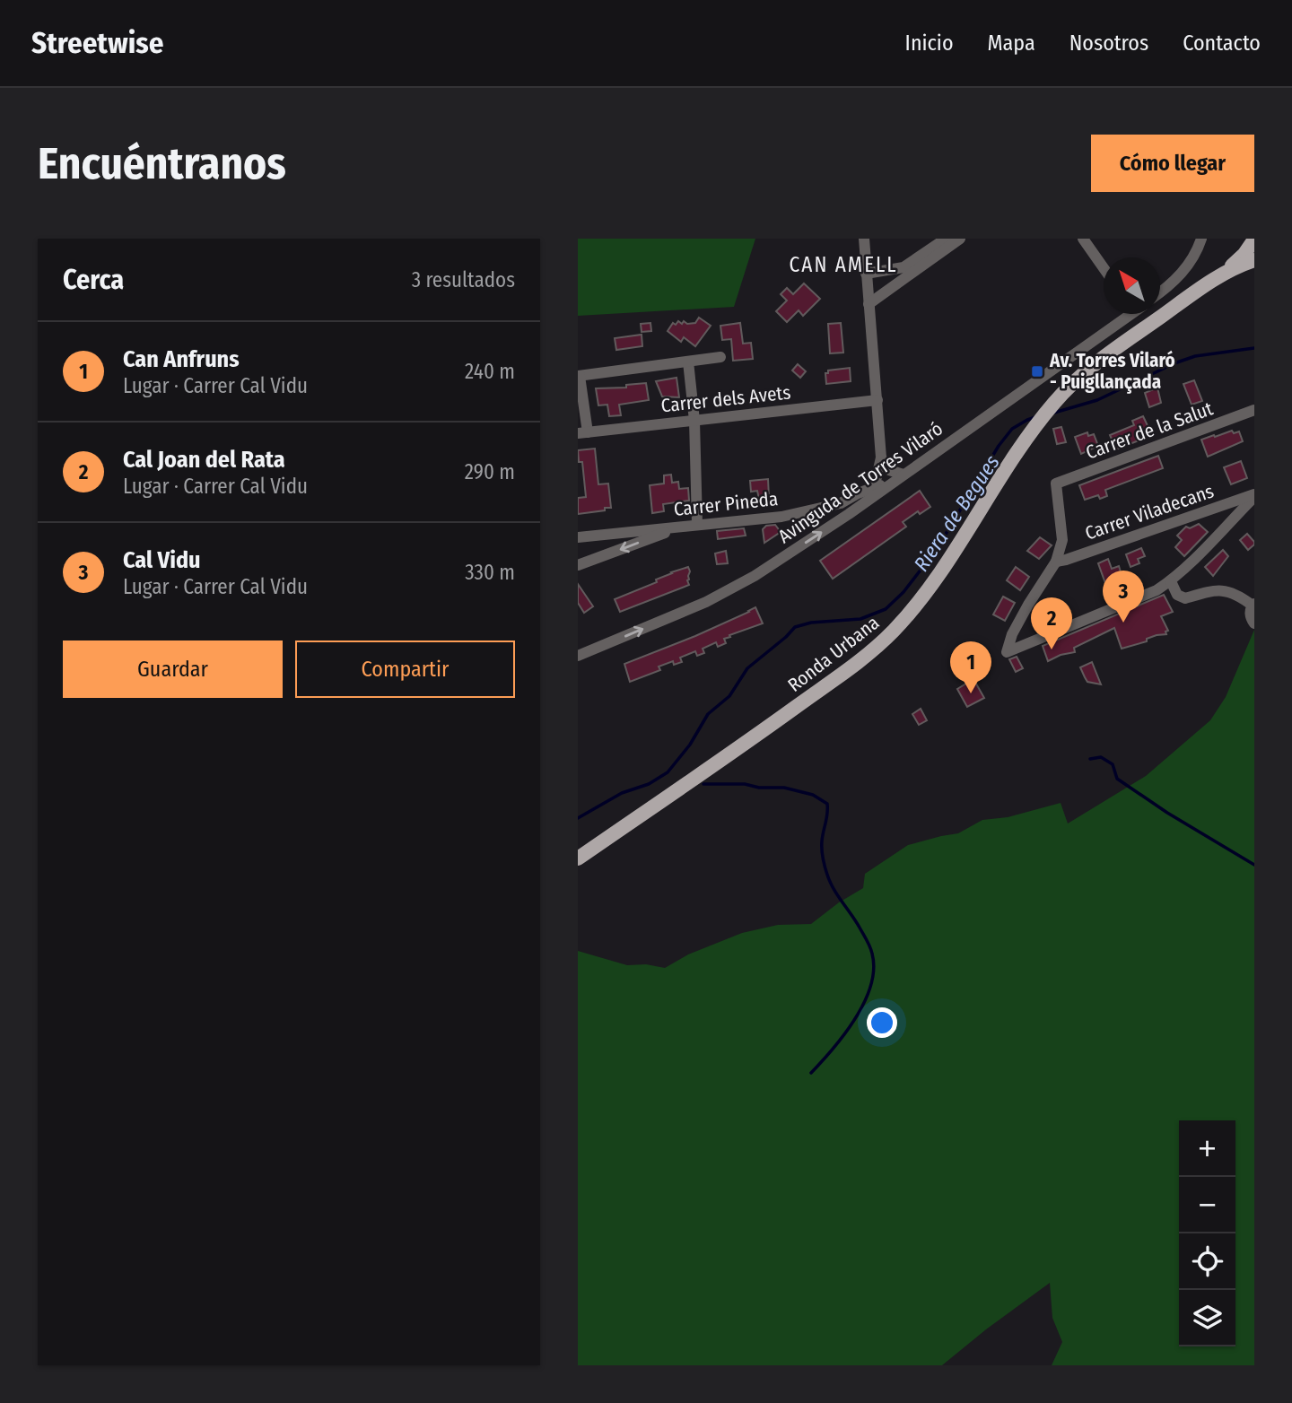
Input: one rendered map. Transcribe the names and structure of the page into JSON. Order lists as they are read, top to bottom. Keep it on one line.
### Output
{"streets":{"main road":["Ronda Urbana"],"street":["Carrer dels Avets","Carrer de la Salut","Avinguda de Torres Vilaró","Carrer Pineda","Carrer Viladecans"]},"crossings":[["Carrer de la Salut","Carrer Viladecans"],["Avinguda de Torres Vilaró","Carrer Pineda"]],"one_way":["Avinguda de Torres Vilaró"],"districts":["CAN AMELL"],"water":["Riera de Begues"],"places":{"transit":["Av. Torres Vilaró - Puigllançada"]},"north":"top left","page":{"header":"Streetwise","nav":["Inicio","Mapa","Nosotros","Contacto"],"buttons":["Cómo llegar",["Guardar","Compartir"]],"title":"Encuéntranos","heading":["Cerca","3 resultados"],"list":[{"mark":"1","name":"Can Anfruns","note":"Lugar · Carrer Cal Vidu","value":"240 m"},{"mark":"2","name":"Cal Joan del Rata","note":"Lugar · Carrer Cal Vidu","value":"290 m"},{"mark":"3","name":"Cal Vidu","note":"Lugar · Carrer Cal Vidu","value":"330 m"}],"pins":["3","2","1"],"map_buttons":["+","−"]}}
